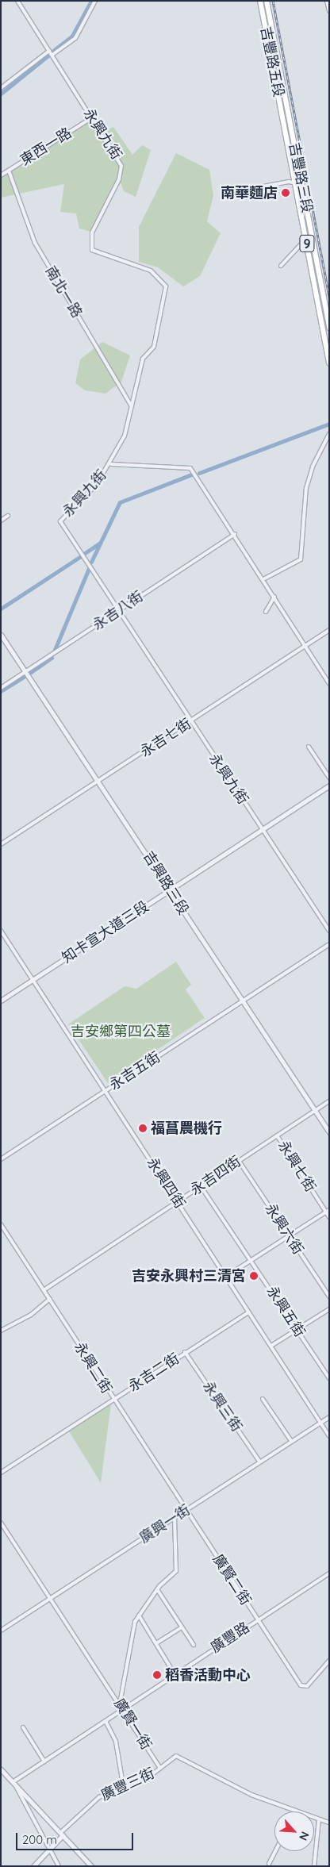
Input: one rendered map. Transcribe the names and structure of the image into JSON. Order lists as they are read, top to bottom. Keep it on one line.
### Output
{"streets":{"main road":["吉豐路五段","吉豐路三段","9"],"street":["永興九街","東西一路","南北一路","永吉八街","永吉七街","吉興路三段","知卡宣大道三段","永吉五街","永興七街","永吉四街","永興四街","永興六街","永興五街","永興二街","永吉二街","永興三街","廣興一街","廣賢二街","廣豐路","廣賢一街","廣豐三街"]},"crossings":[["吉豐路五段","吉豐路三段"],["永興九街","東西一路"],["永興九街","南北一路"],["永興九街","永吉八街"],["永興九街","永吉七街"],["永興九街","知卡宣大道三段"],["東西一路","南北一路"],["永吉八街","吉興路三段"],["永吉七街","吉興路三段"],["吉興路三段","知卡宣大道三段"],["吉興路三段","永吉五街"],["吉興路三段","永吉四街"],["知卡宣大道三段","永興四街"],["永吉五街","永興四街"],["永興七街","永吉四街"],["永吉四街","永興四街"],["永吉四街","永興六街"],["永吉四街","永興五街"],["永吉四街","永興二街"],["永興四街","永吉二街"],["永興四街","廣興一街"],["永興二街","永吉二街"],["永興二街","廣興一街"],["永興二街","廣賢二街"],["永吉二街","永興三街"],["永興三街","廣興一街"],["廣興一街","廣賢二街"],["廣興一街","廣賢一街"],["廣賢二街","廣豐路"],["廣豐路","廣賢一街"],["廣賢一街","廣豐三街"]],"parks":["吉安鄉第四公墓"],"places":["南華麵店","福菖農機行","吉安永興村三清宮","稻香活動中心"],"scale_bar":"200 m","north":"bottom right"}
